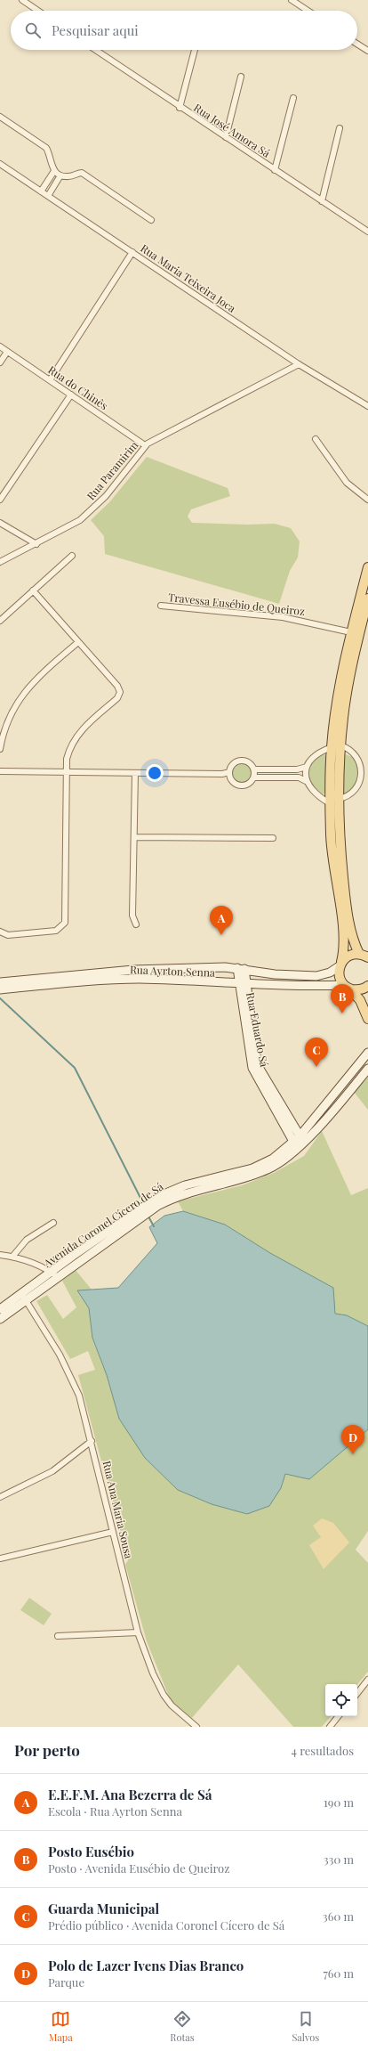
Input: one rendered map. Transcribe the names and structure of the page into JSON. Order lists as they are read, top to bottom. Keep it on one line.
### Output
{"streets":{"street":["Rua José Amora Sá","Rua Maria Teixeira Joca","Rua do Chinês","Rua Paramirim","Travessa Eusébio de Queiroz","Rua Ayrton Senna","Rua Eduardo Sá","Avenida Coronel Cícero de Sá","Rua Ana Maria Sousa"]},"crossings":[["Rua Maria Teixeira Joca","Rua Paramirim"],["Rua do Chinês","Rua Paramirim"],["Rua Ayrton Senna","Rua Eduardo Sá"],["Rua Eduardo Sá","Avenida Coronel Cícero de Sá"],["Avenida Coronel Cícero de Sá","Rua Ana Maria Sousa"]],"page":{"search":"Pesquisar aqui","pins":["A","B","C","D"],"heading":["Por perto","4 resultados"],"list":[{"mark":"A","name":"E.E.F.M. Ana Bezerra de Sá","note":"Escola · Rua Ayrton Senna","value":"190 m"},{"mark":"B","name":"Posto Eusébio","note":"Posto · Avenida Eusébio de Queiroz","value":"330 m"},{"mark":"C","name":"Guarda Municipal","note":"Prédio público · Avenida Coronel Cícero de Sá","value":"360 m"},{"mark":"D","name":"Polo de Lazer Ivens Dias Branco","note":"Parque","value":"760 m"}],"nav":["Mapa","Rotas","Salvos"]}}
